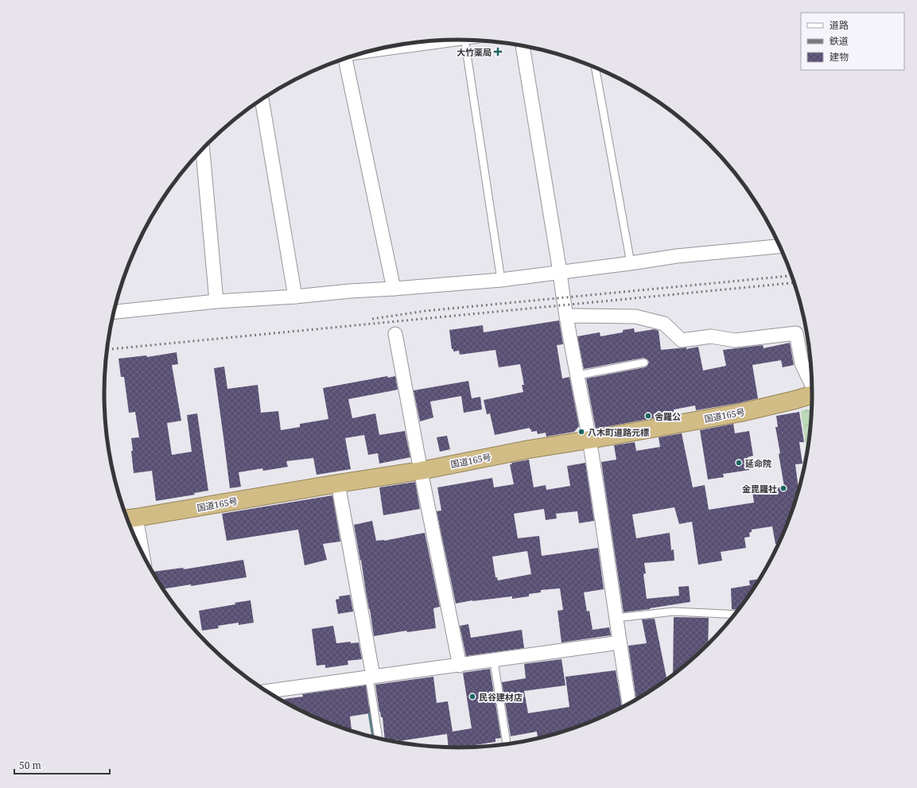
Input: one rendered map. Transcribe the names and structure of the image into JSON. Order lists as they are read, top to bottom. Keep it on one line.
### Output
{"streets":{"highway":["国道165号"]},"places":{"health":["大竹薬局"],"other":["舎羅公","八木町道路元標","延命院","金毘羅社","民谷建材店"]},"legend":["道路","鉄道","建物"],"scale_bar":"50 m"}
